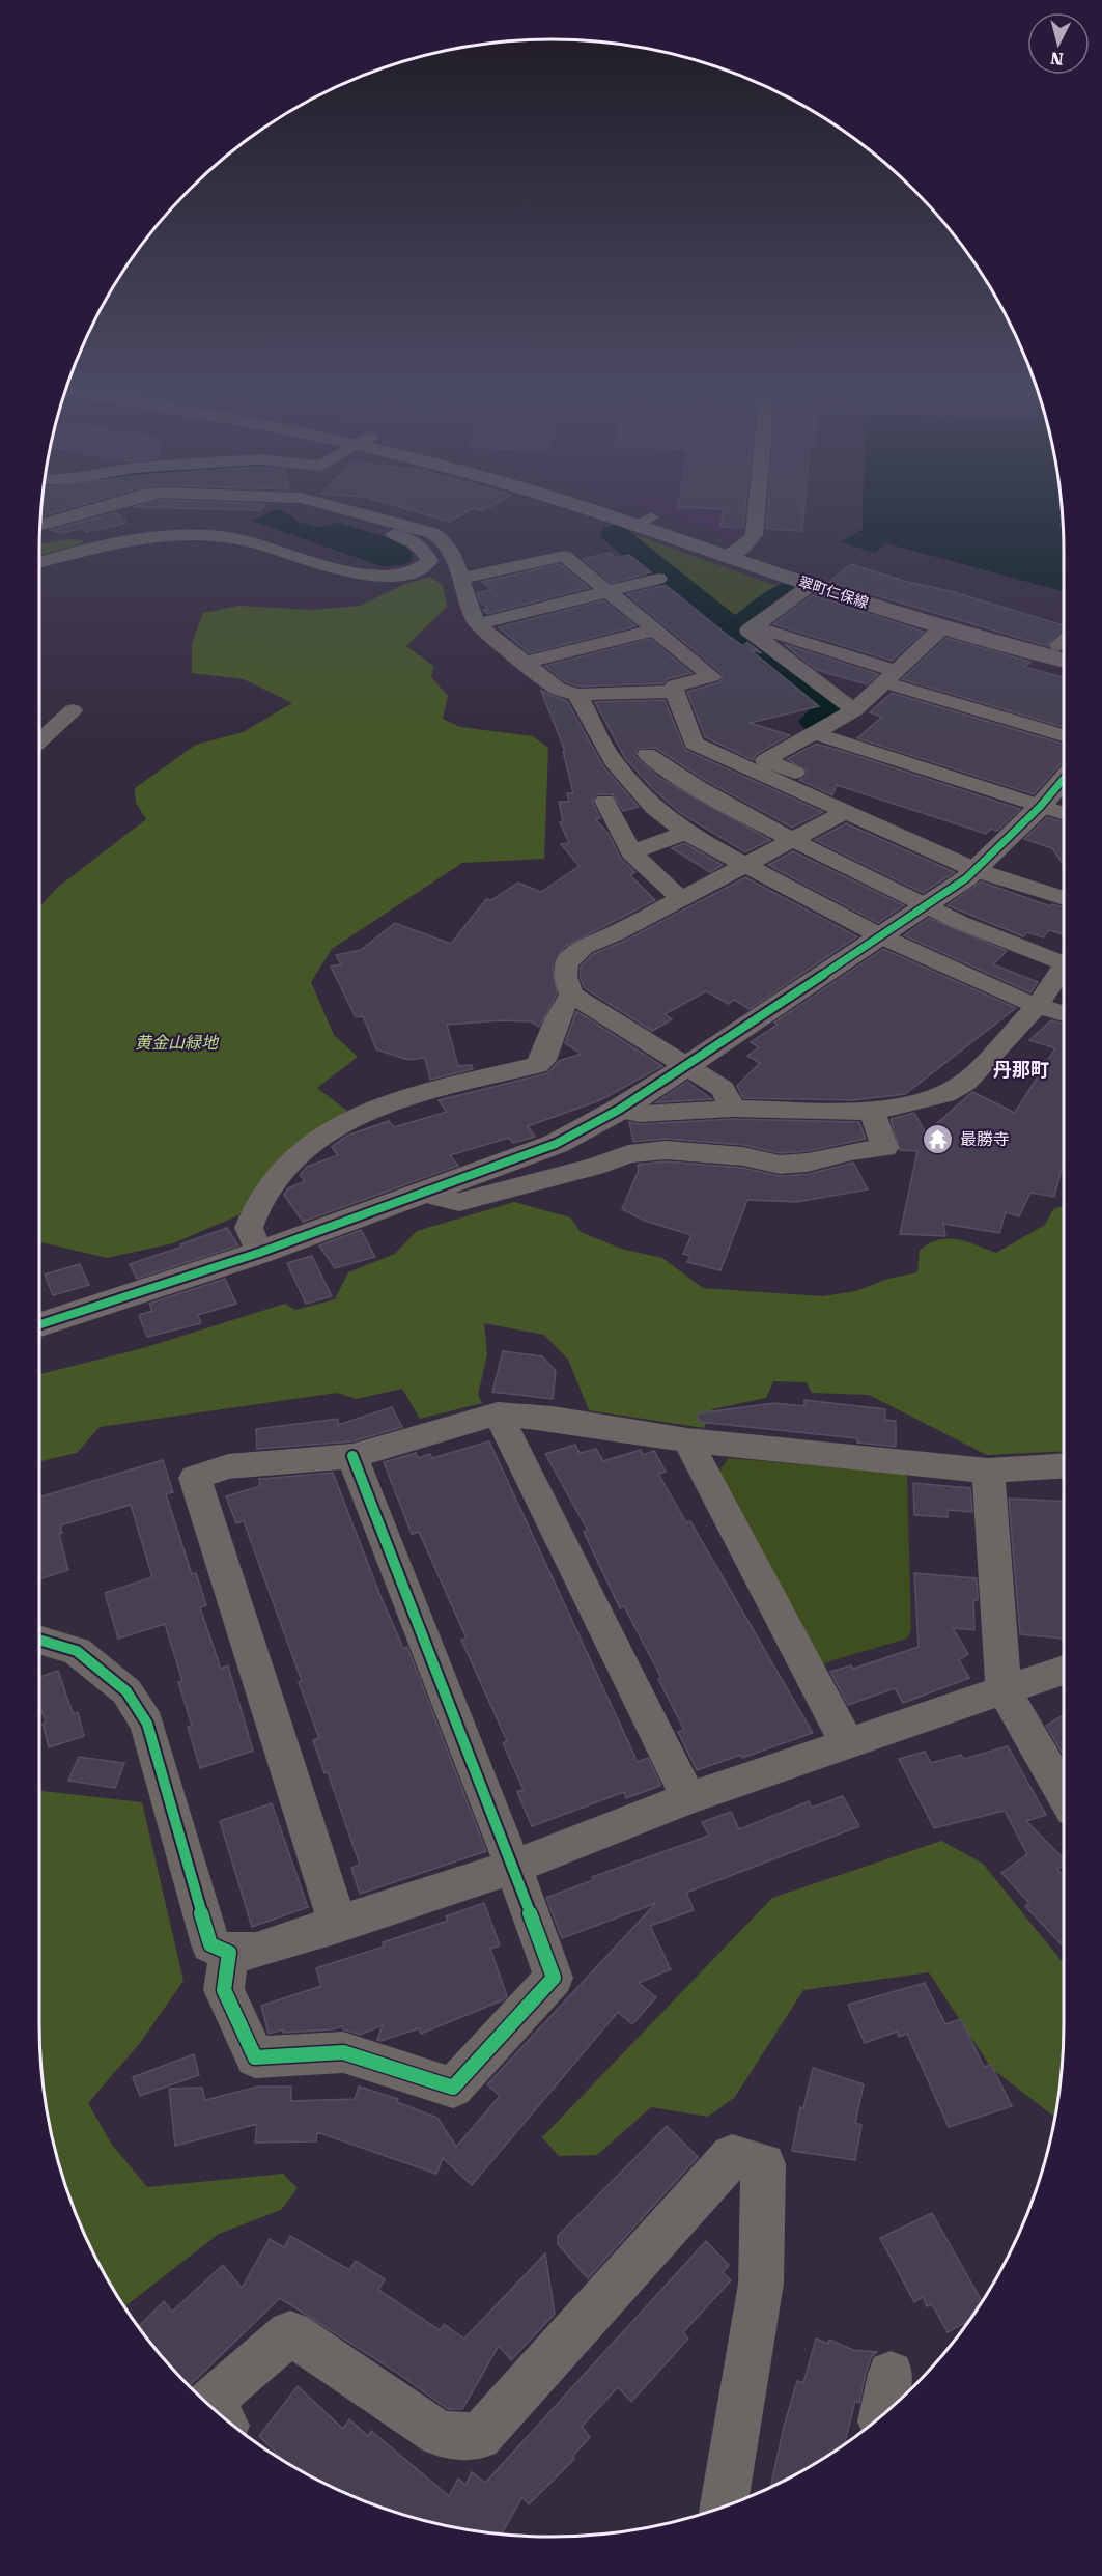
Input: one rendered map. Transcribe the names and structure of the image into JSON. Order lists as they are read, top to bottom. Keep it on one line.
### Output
{"streets":{"main road":["翠町仁保線"]},"districts":["丹那町"],"parks":["黄金山緑地"],"places":{"temple":["最勝寺"]},"north":"bottom"}
